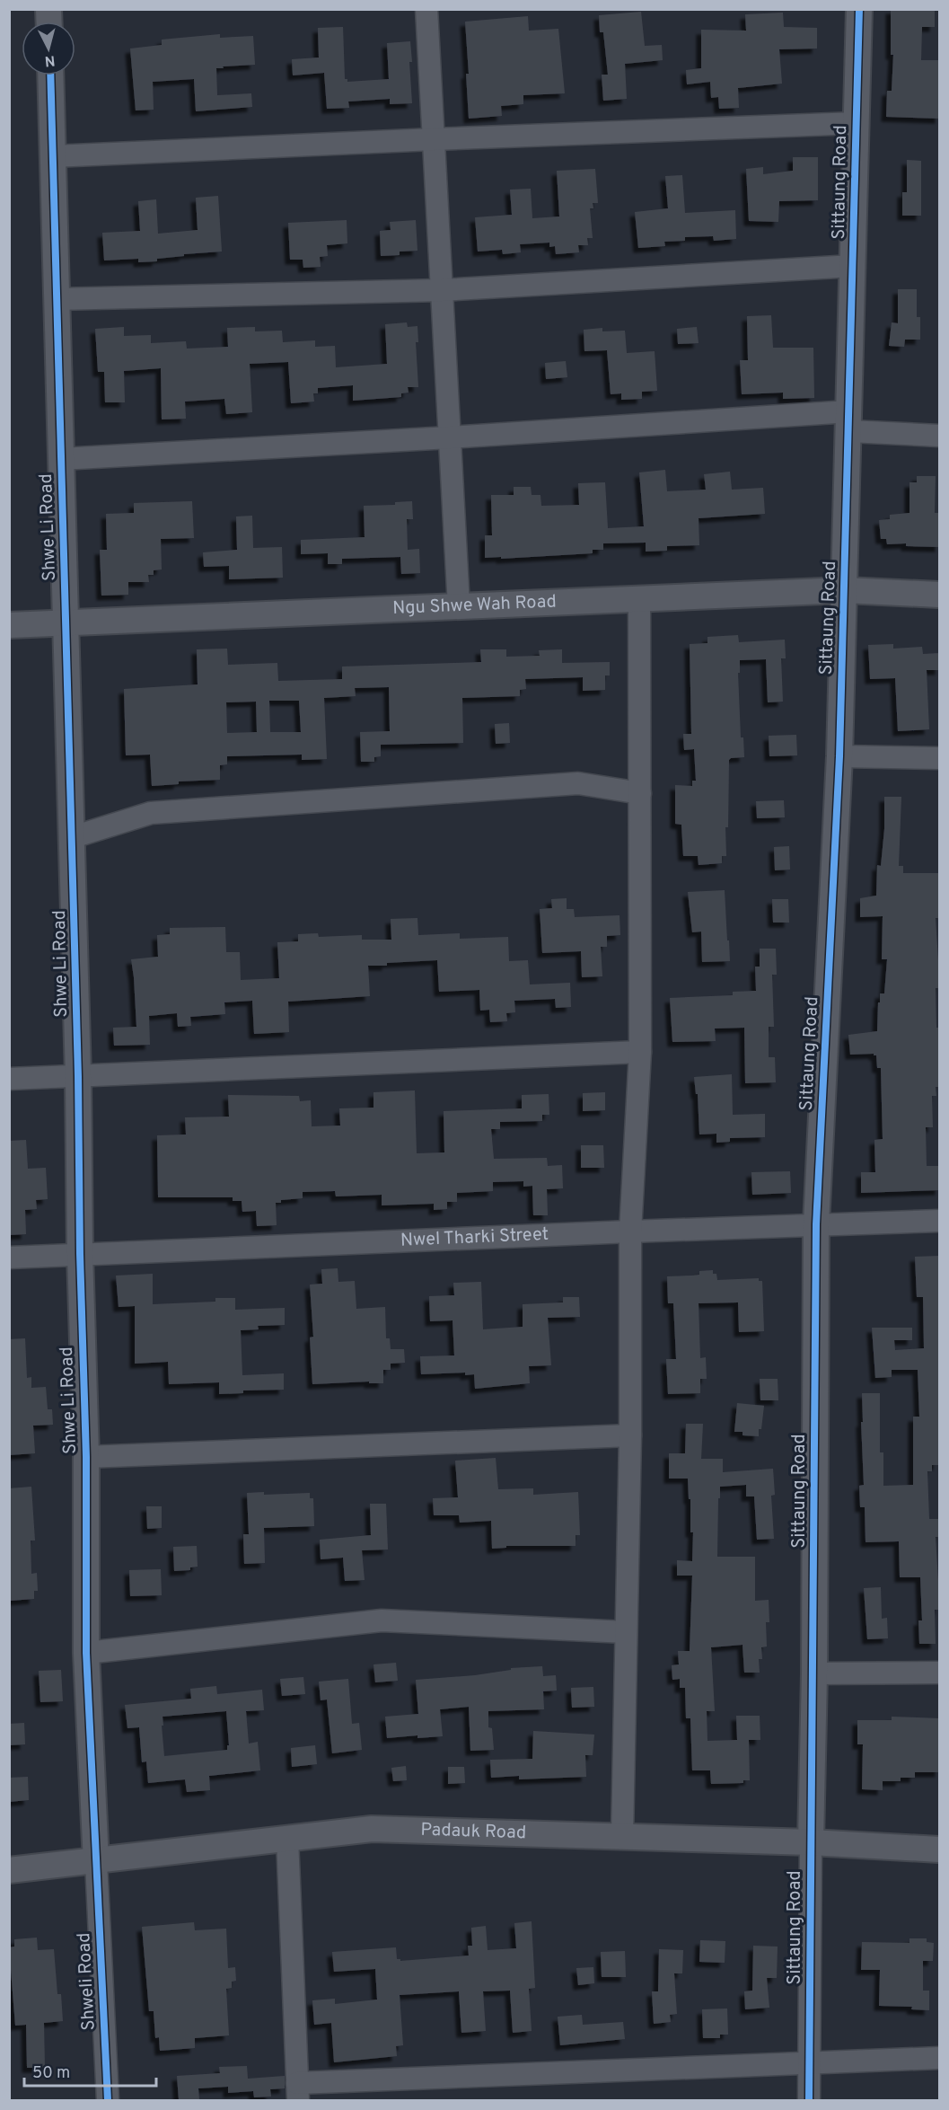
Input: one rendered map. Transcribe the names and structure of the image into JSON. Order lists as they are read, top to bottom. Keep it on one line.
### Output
{"streets":{"street":["Sittaung Road","Shwe Li Road","Ngu Shwe Wah Road","Nwel Tharki Street","Padauk Road","Shweli Road"]},"crossings":[["Sittaung Road","Ngu Shwe Wah Road"],["Sittaung Road","Nwel Tharki Street"],["Sittaung Road","Padauk Road"],["Shwe Li Road","Ngu Shwe Wah Road"],["Shwe Li Road","Nwel Tharki Street"],["Shwe Li Road","Padauk Road"],["Shwe Li Road","Shweli Road"],["Padauk Road","Shweli Road"]],"scale_bar":"50 m","north":"bottom"}
